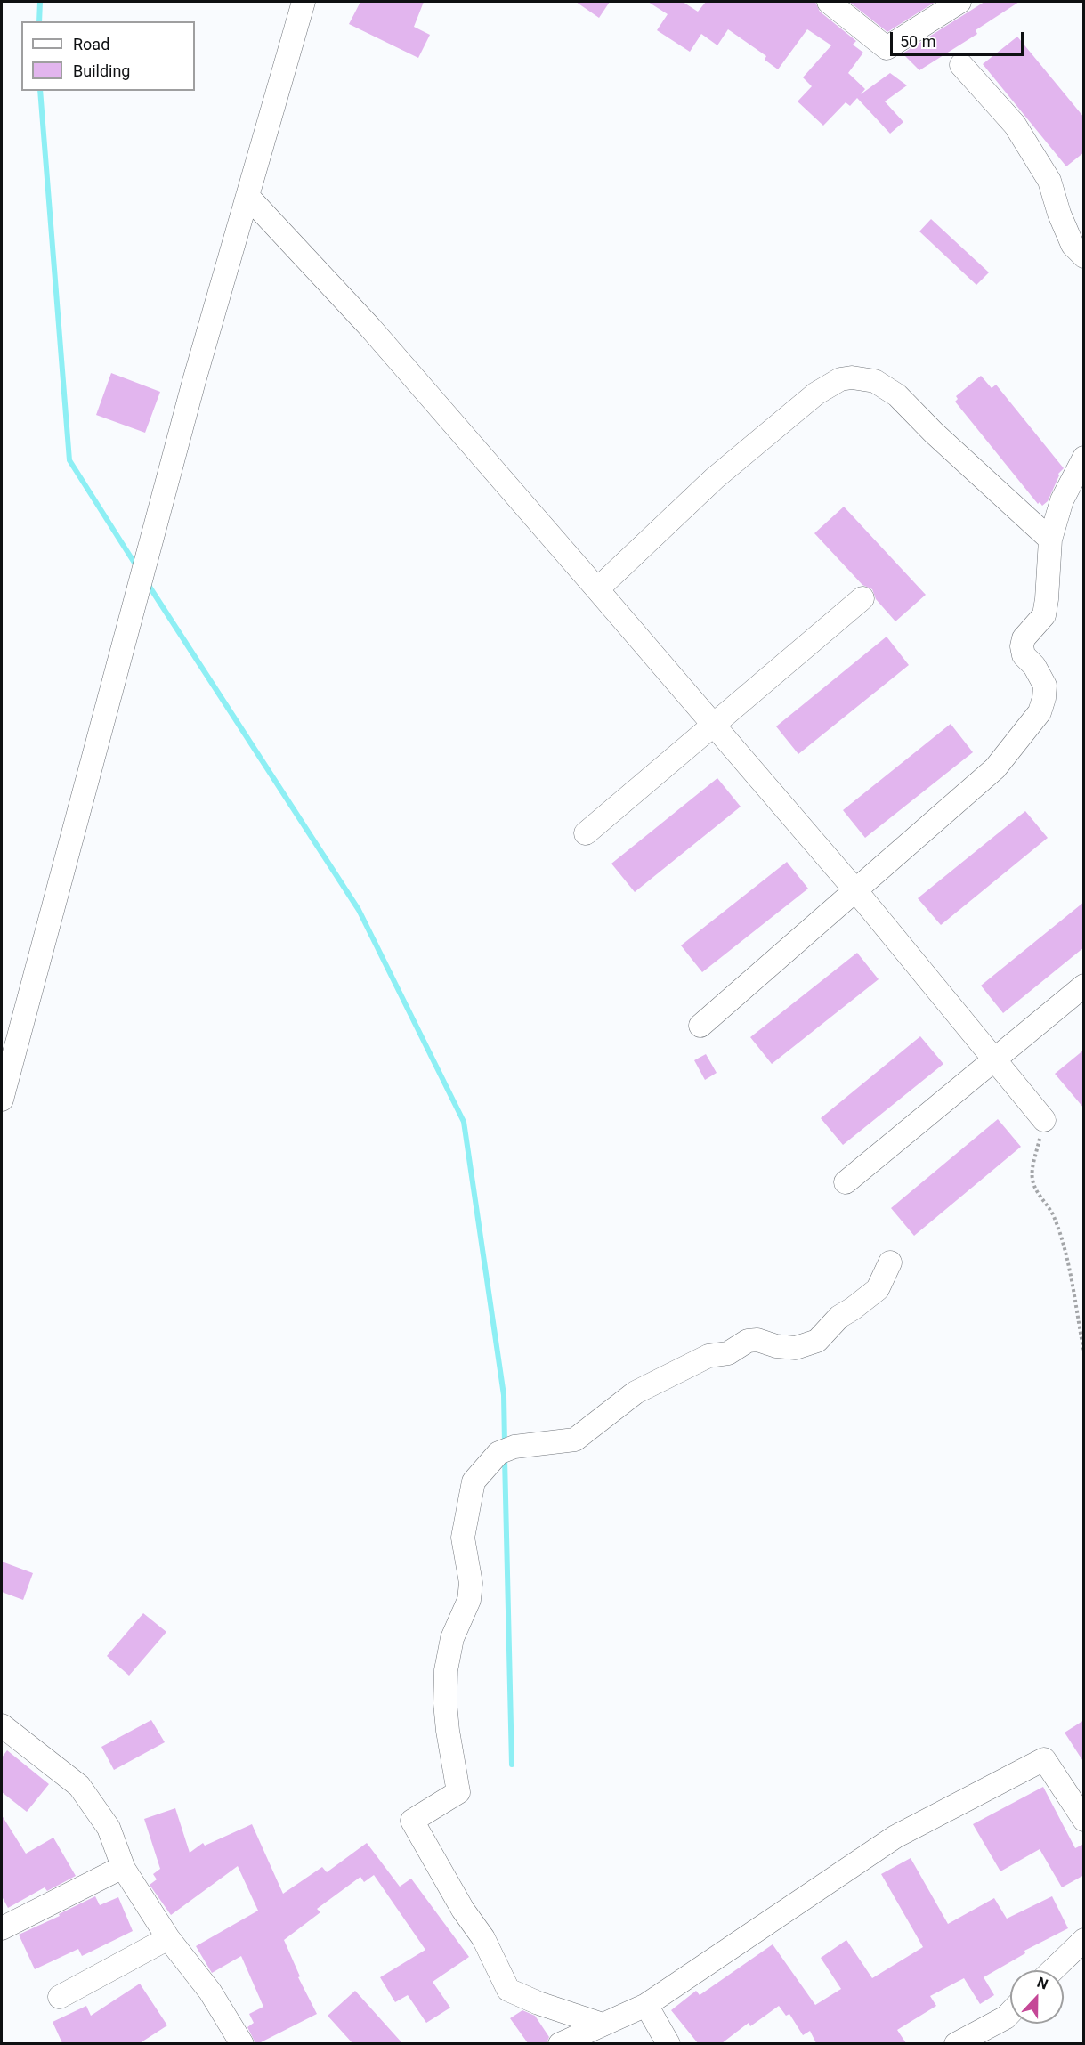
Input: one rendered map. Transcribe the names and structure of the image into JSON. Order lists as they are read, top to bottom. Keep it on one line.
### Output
{"legend":["Road","Building"],"scale_bar":"50 m","north":"top"}
